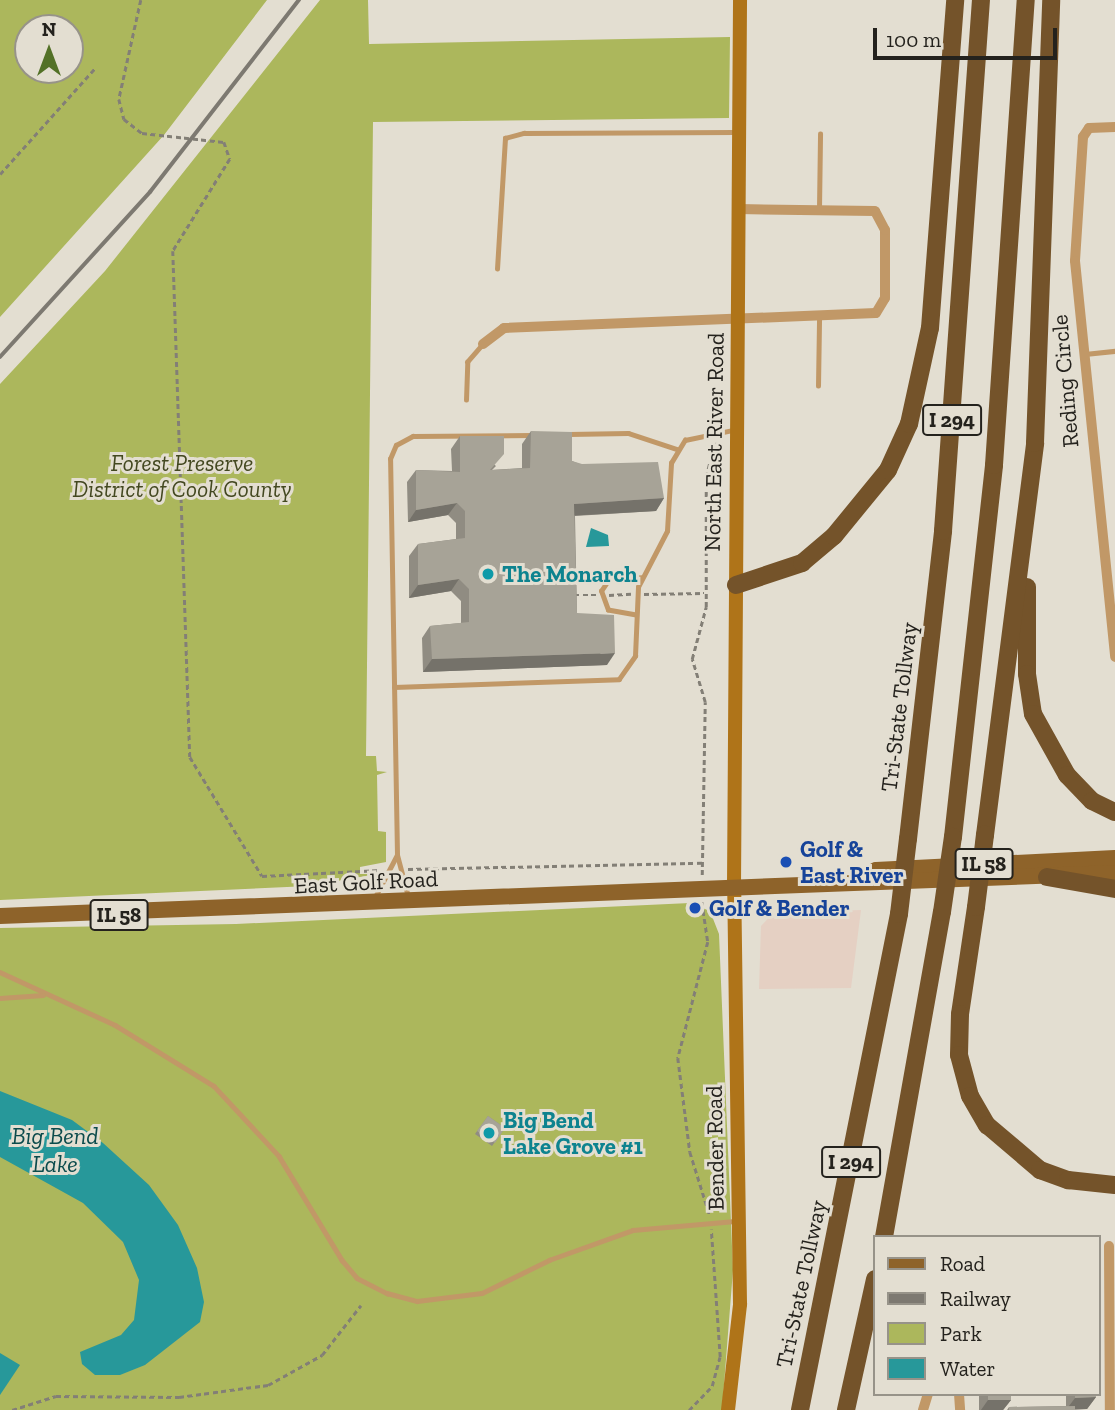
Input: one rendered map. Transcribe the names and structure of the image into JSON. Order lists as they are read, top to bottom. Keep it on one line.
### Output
{"streets":{"highway":["I 294","Tri-State Tollway"],"main road":["IL 58","East Golf Road"],"street":["Reding Circle","North East River Road","Bender Road"]},"crossings":[["North East River Road","IL 58"],["North East River Road","East Golf Road"],["North East River Road","Bender Road"],["IL 58","East Golf Road"],["IL 58","Bender Road"],["East Golf Road","Bender Road"]],"water":["Big Bend Lake"],"parks":["Forest Preserve District of Cook County"],"places":["The Monarch","Golf & East River","Golf & Bender","Big Bend Lake Grove #1"],"legend":["Road","Railway","Park","Water"],"scale_bar":"100 m","north":"top"}
